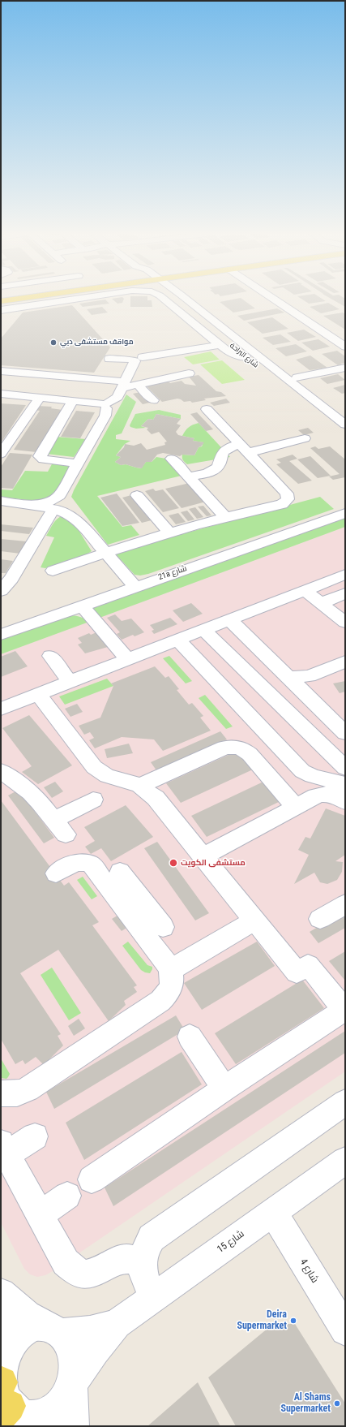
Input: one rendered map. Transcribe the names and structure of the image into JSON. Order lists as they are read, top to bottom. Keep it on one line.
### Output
{"streets":{"street":["شارع البراحة","21a شارع","شارع 15","شارع 4"]},"crossings":[["شارع 15","شارع 4"]],"places":["مواقف مستشفى دبي","مستشفى الكويت","Deira Supermarket","Al Shams Supermarket"]}
